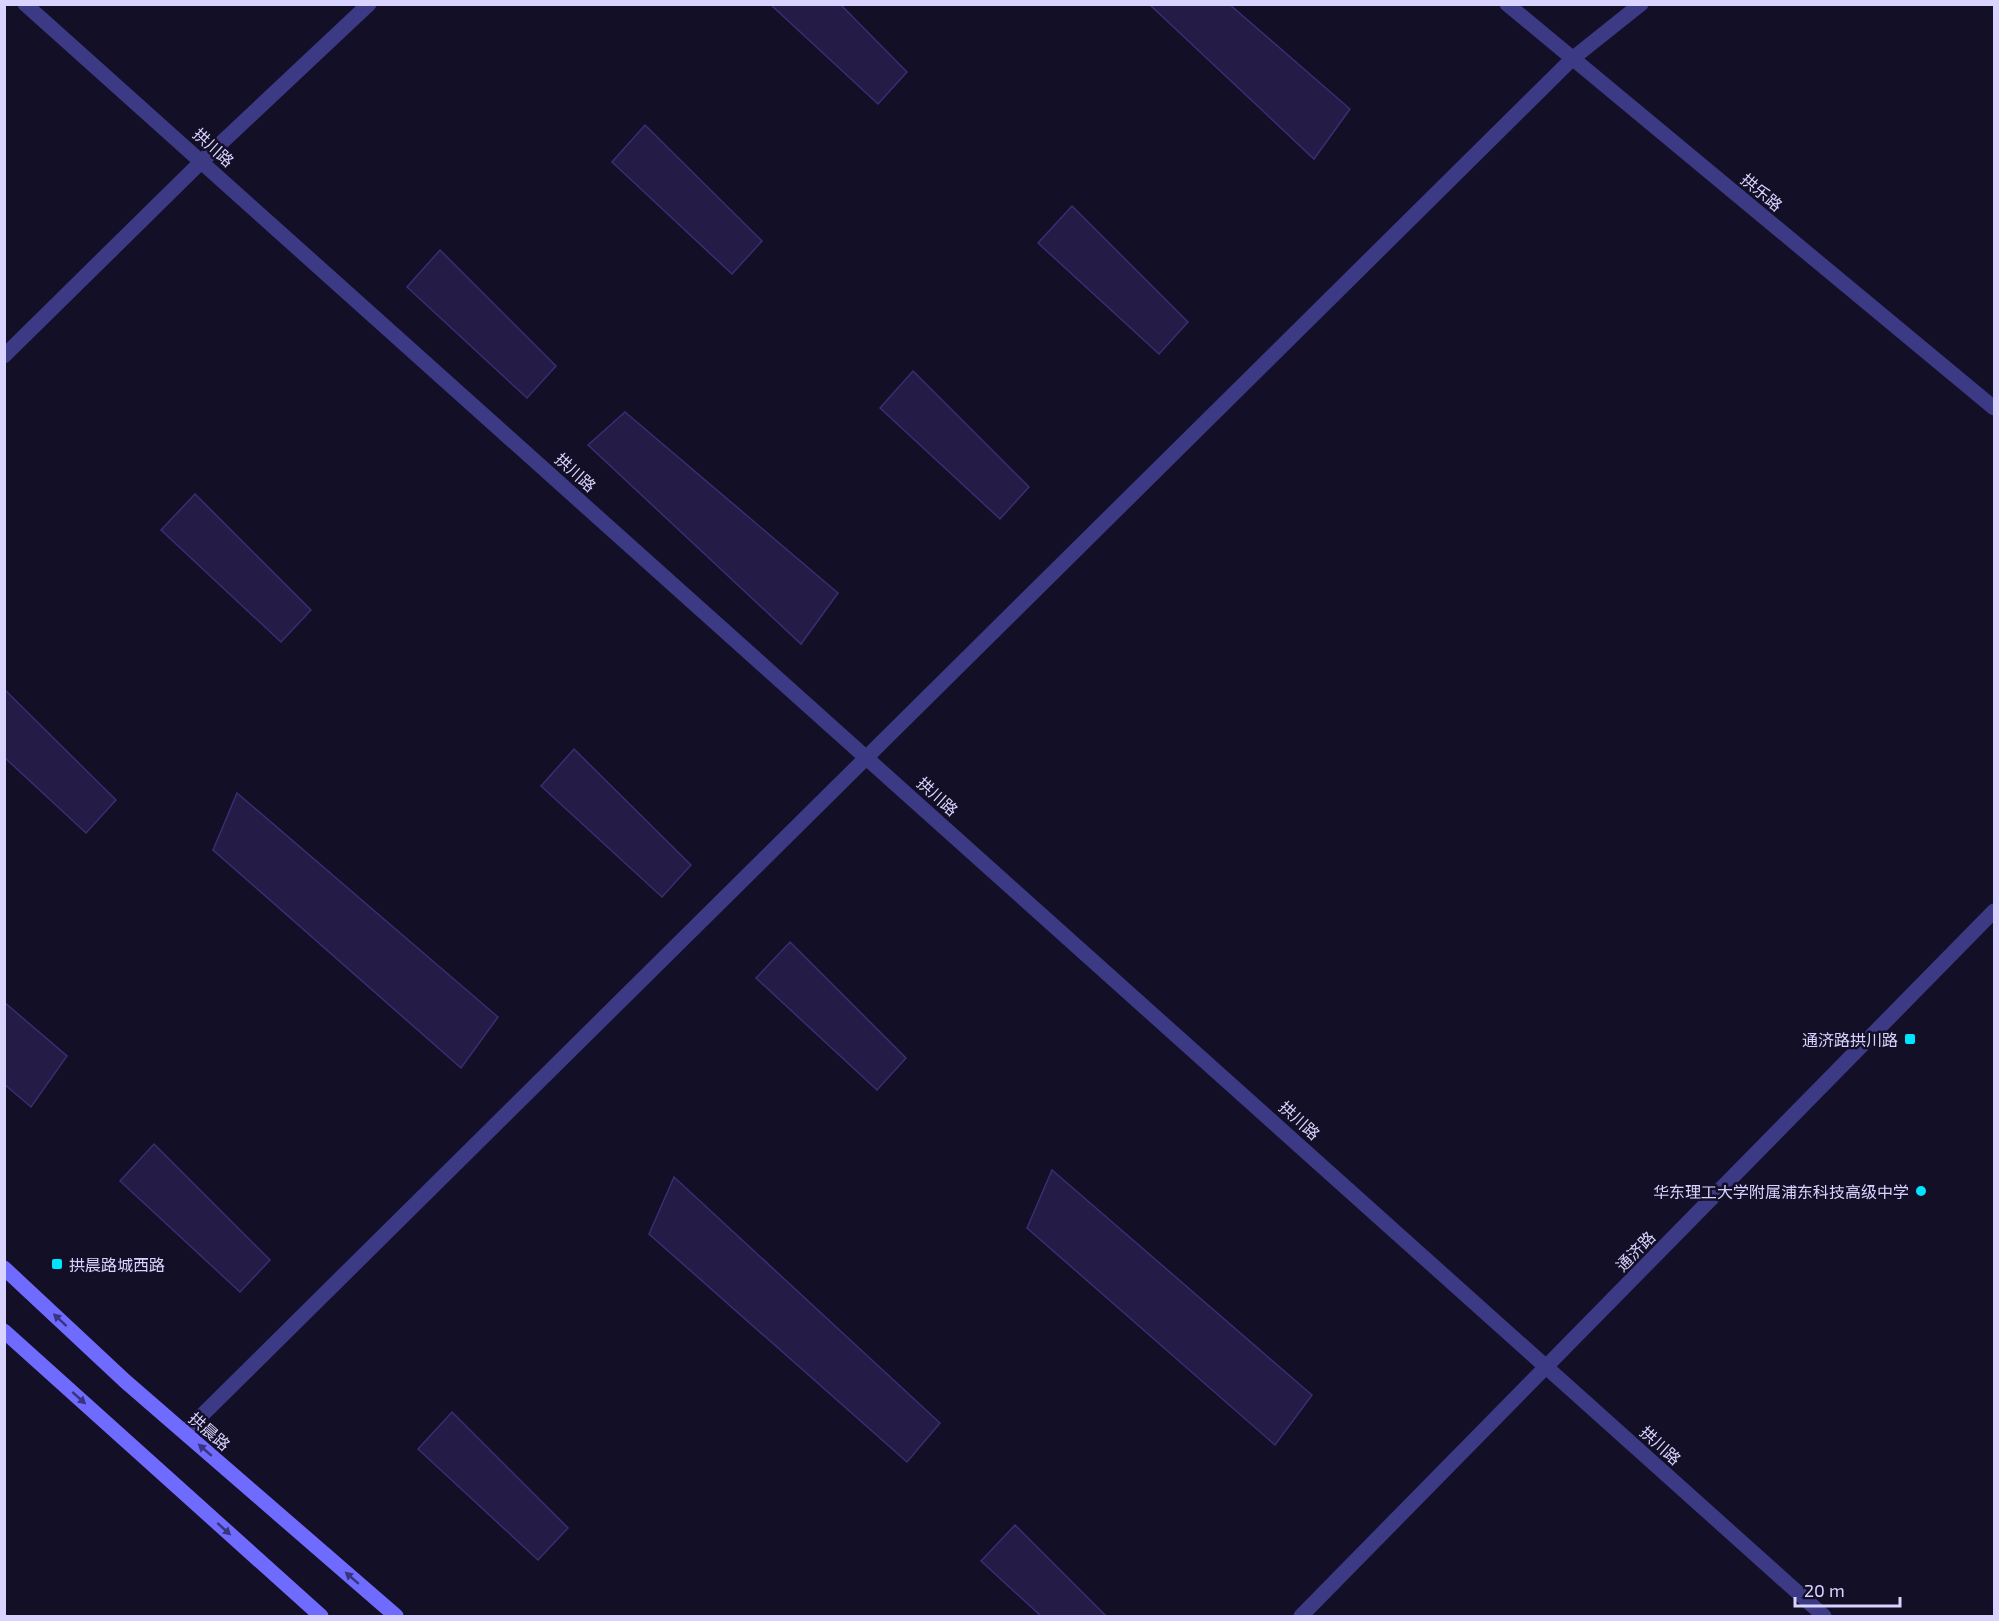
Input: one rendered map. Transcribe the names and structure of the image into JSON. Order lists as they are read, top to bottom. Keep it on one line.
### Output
{"streets":{"main road":["拱晨路"],"street":["拱川路","拱乐路","通济路"]},"crossings":[["拱川路","通济路"]],"places":{"transit":["通济路拱川路","拱晨路城西路"],"other":["华东理工大学附属浦东科技高级中学"]},"scale_bar":"20 m"}
